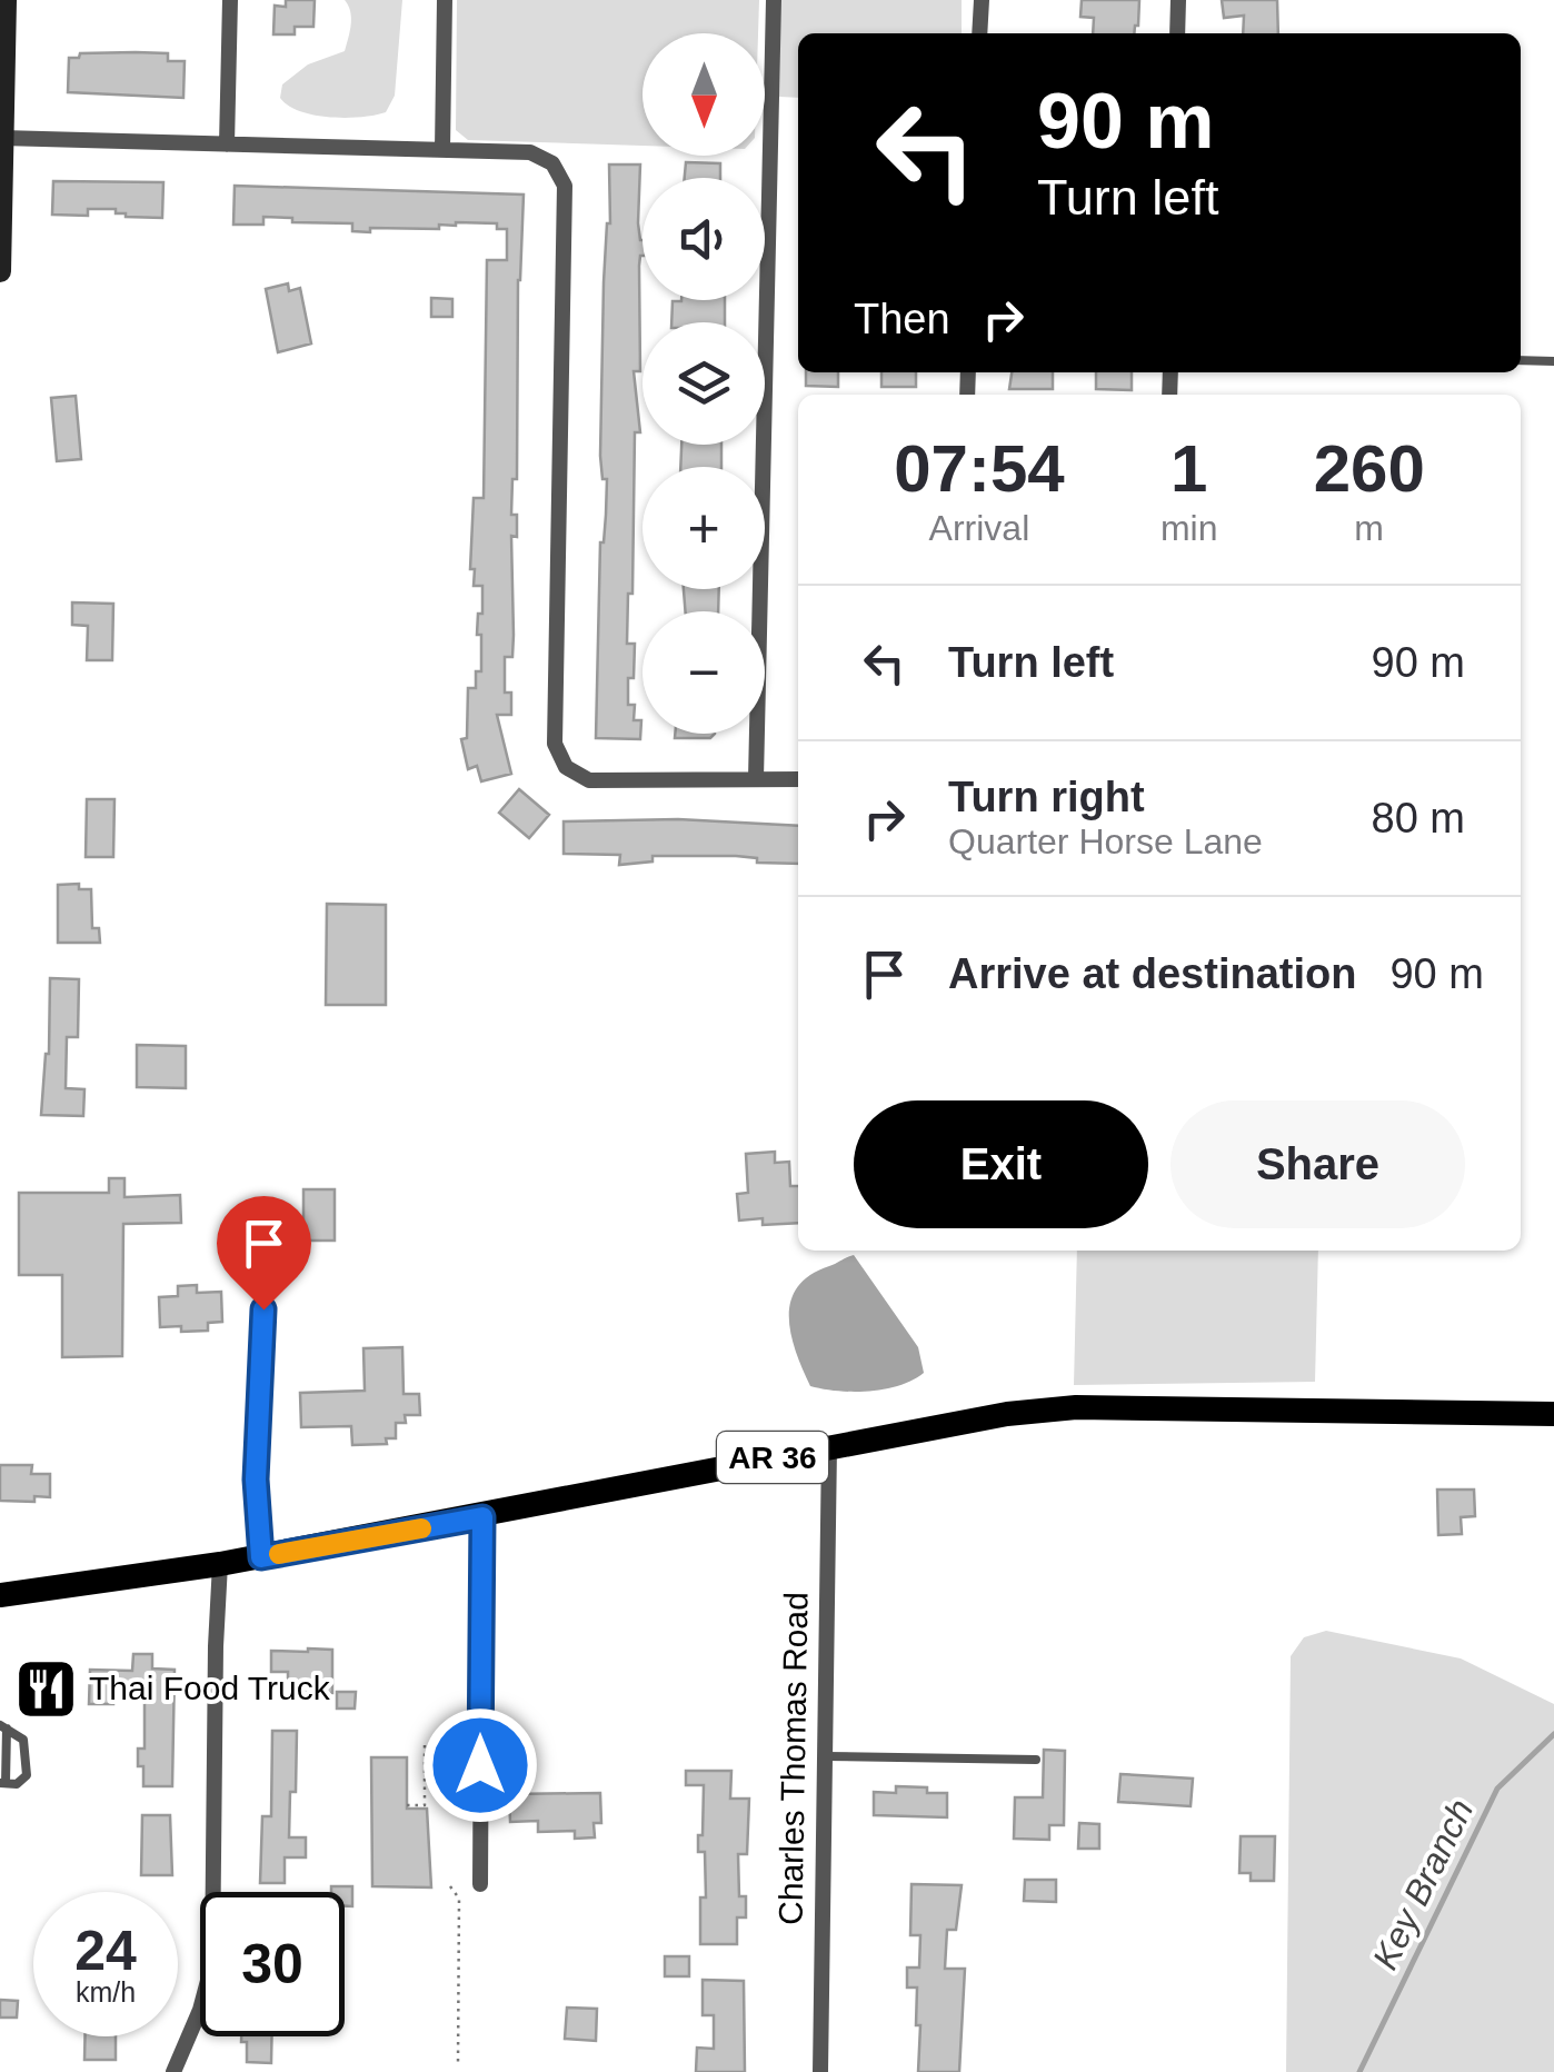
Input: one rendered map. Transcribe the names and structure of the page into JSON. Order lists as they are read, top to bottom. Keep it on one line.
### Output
{"streets":{"main road":["AR 36"],"street":["Charles Thomas Road"]},"crossings":[["AR 36","Charles Thomas Road"]],"water":["Key Branch"],"places":{"restaurant":["Thai Food Truck"]},"north":"bottom","page":{"map_buttons":["+","−"],"turn":["90 m","Turn left"],"then":"Then","eta":["07:54","Arrival","1","min","260","m"],"list":[{"name":"Turn left","value":"90 m"},{"name":"Turn right","note":"Quarter Horse Lane","value":"80 m"},{"name":"Arrive at destination","value":"90 m"}],"buttons":["Exit","Share"],"speed":"24 km/h","limit":"30"}}
